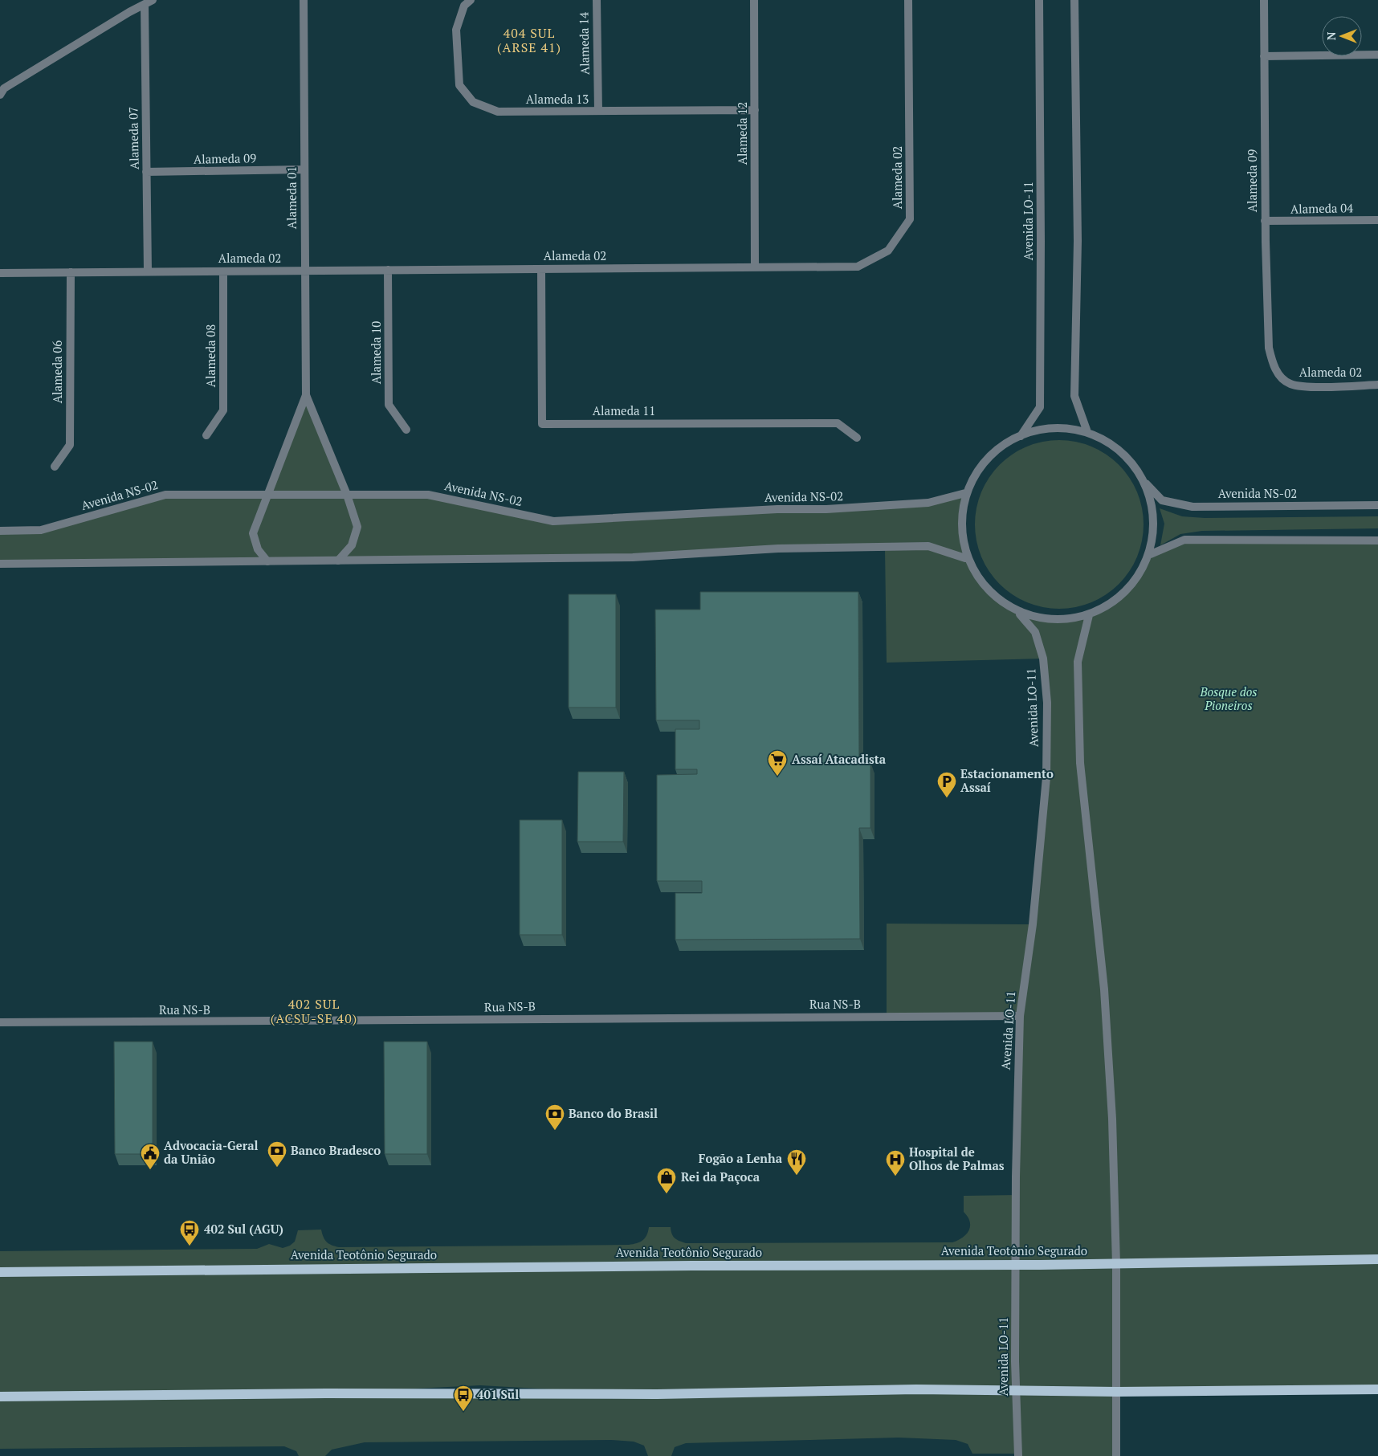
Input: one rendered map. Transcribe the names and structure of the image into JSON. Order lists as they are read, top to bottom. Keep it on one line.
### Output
{"streets":{"main road":["Avenida Teotônio Segurado"],"street":["Alameda 14","Alameda 13","Alameda 12","Alameda 07","Alameda 09","Alameda 02","Alameda 01","Alameda 04","Avenida LO-11","Alameda 10","Alameda 08","Alameda 06","Alameda 11","Avenida NS-02","Rua NS-B"]},"crossings":[["Alameda 14","Alameda 13"],["Alameda 13","Alameda 12"],["Alameda 12","Alameda 02"],["Alameda 07","Alameda 09"],["Alameda 07","Alameda 02"],["Alameda 09","Alameda 02"],["Alameda 09","Alameda 01"],["Alameda 09","Alameda 04"],["Alameda 02","Alameda 01"],["Alameda 02","Alameda 10"],["Alameda 02","Alameda 08"],["Alameda 02","Alameda 06"],["Alameda 02","Alameda 11"],["Alameda 01","Avenida NS-02"],["Avenida LO-11","Rua NS-B"],["Avenida LO-11","Avenida Teotônio Segurado"]],"districts":["404 SUL (ARSE 41)","402 SUL (ACSU-SE 40)"],"parks":["Bosque dos Pioneiros"],"places":{"supermarket":["Assaí Atacadista"],"parking":["Estacionamento Assaí"],"bank":["Banco do Brasil","Banco Bradesco"],"public building":["Advocacia-Geral da União"],"restaurant":["Fogão a Lenha"],"hospital":["Hospital de Olhos de Palmas"],"shop":["Rei da Paçoca"],"bus stop":["402 Sul (AGU)","401 Sul"]},"north":"left"}
